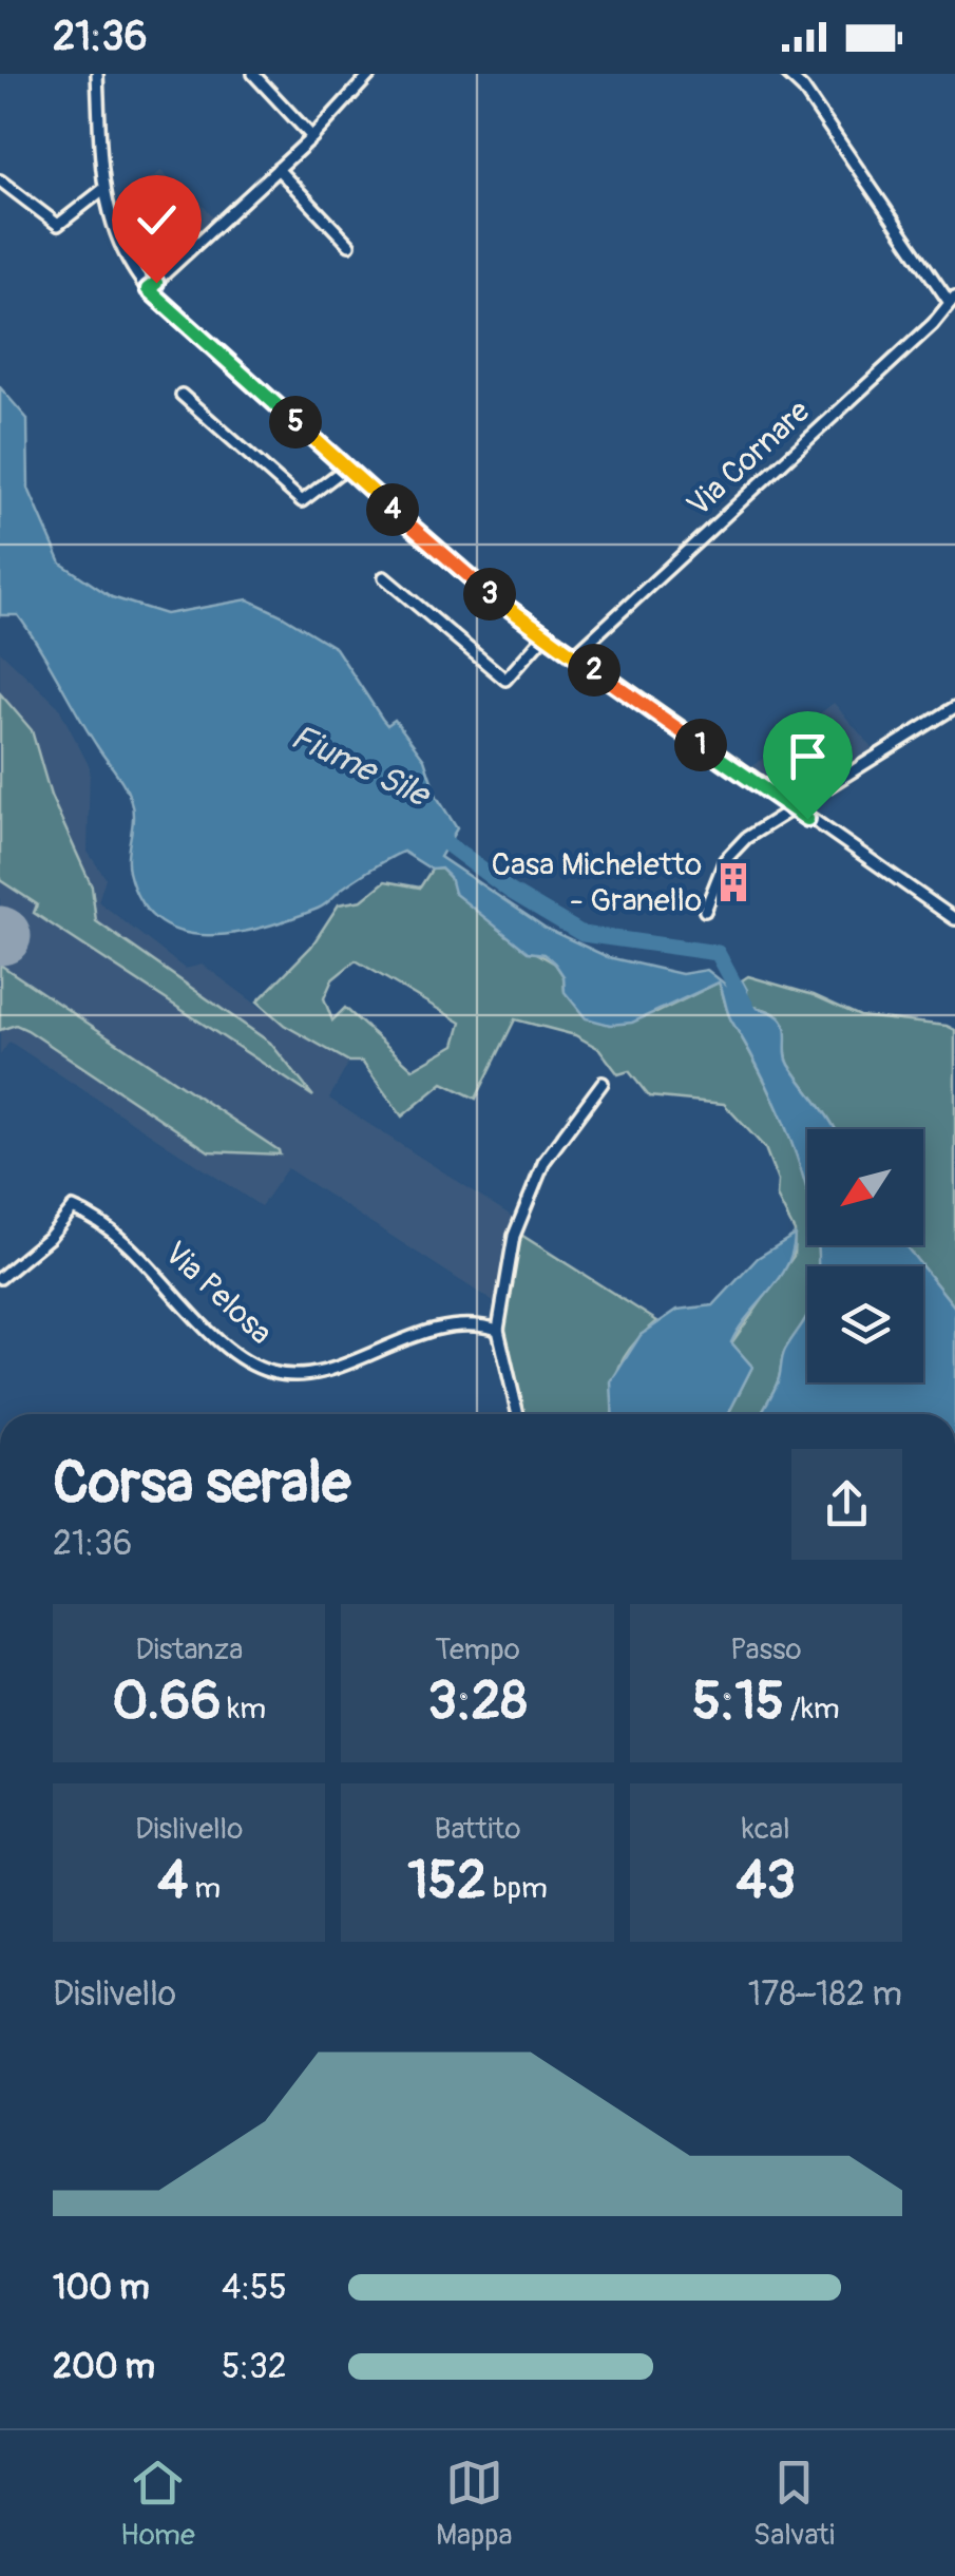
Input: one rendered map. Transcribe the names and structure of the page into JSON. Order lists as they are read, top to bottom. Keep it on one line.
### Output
{"streets":{"street":["Via Cornare","Via Pelosa"]},"water":["Fiume Sile"],"places":{"building":["Casa Micheletto - Granello"]},"north":"bottom left","page":{"status":"21:36","pins":["5","4","3","2","1"],"heading":["Corsa serale","21:36"],"stats":[["Distanza","0.66 km"],["Tempo","3:28"],["Passo","5:15 /km"],["Dislivello","4 m"],["Battito","152 bpm"],["kcal","43"]],"chart":["Dislivello","178–182 m"],"list":[{"name":"100 m","note":"4:55"},{"name":"200 m","note":"5:32"}],"tabs":["Home","Mappa","Salvati"]}}
